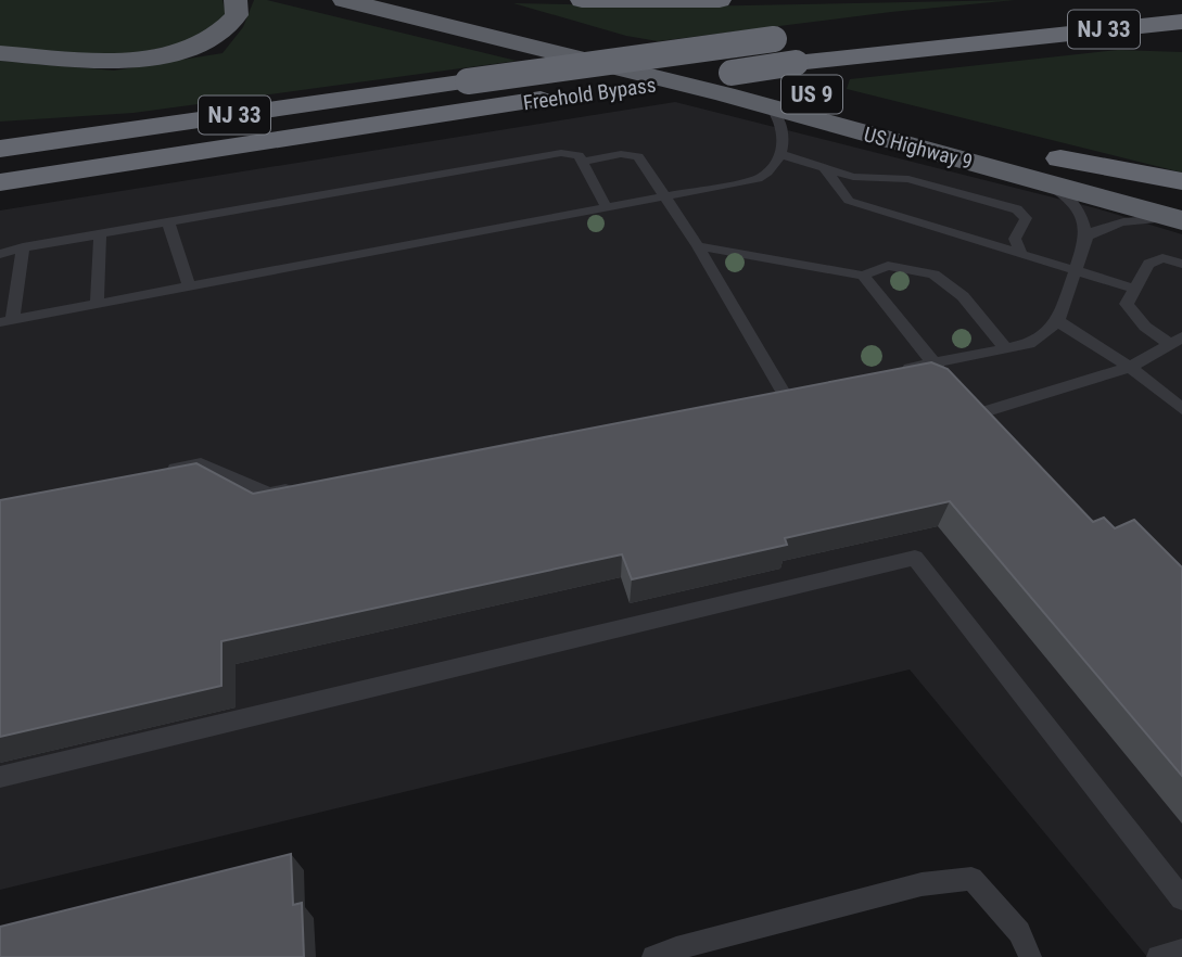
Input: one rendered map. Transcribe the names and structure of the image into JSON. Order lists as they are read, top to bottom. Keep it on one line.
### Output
{"streets":{"highway":["NJ 33","Freehold Bypass","US 9","US Highway 9"]}}
